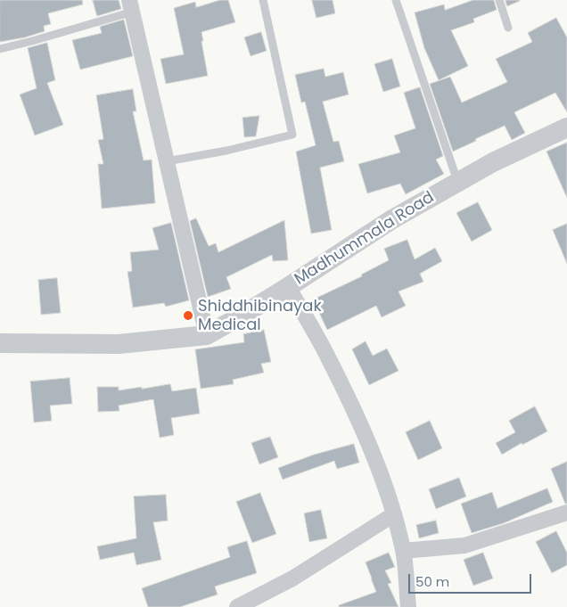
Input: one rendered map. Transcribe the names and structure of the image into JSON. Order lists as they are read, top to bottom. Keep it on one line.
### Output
{"streets":{"street":["Madhummala Road"]},"places":["Shiddhibinayak Medical"],"scale_bar":"50 m"}
